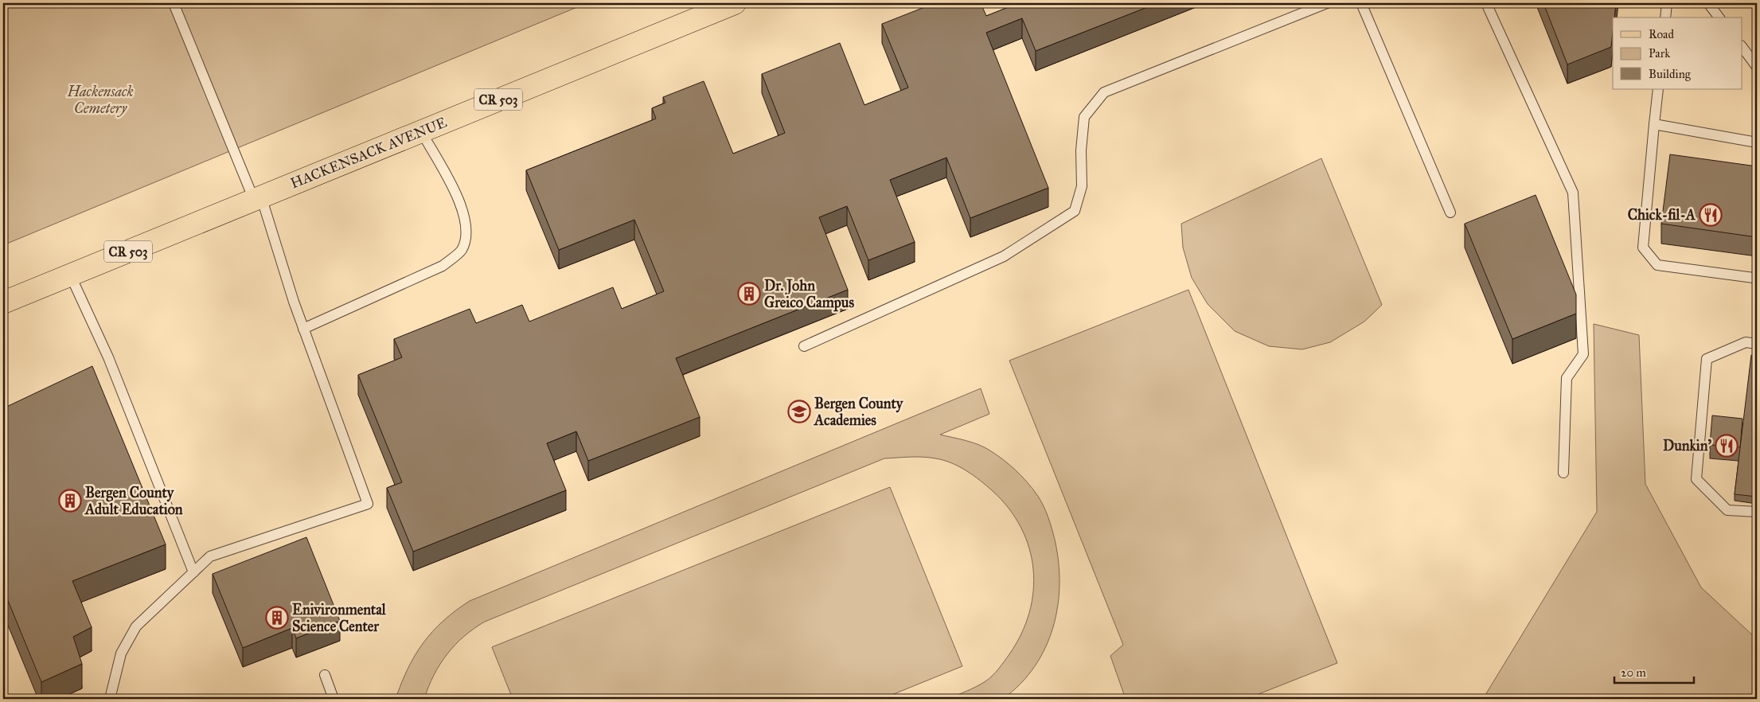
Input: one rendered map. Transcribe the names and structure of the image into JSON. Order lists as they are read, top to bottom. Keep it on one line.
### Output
{"streets":{"main road":["CR 503","HACKENSACK AVENUE"]},"parks":["Hackensack Cemetery"],"places":{"restaurant":["Chick-fil-A","Dunkin'"],"building":["Dr. John Greico Campus","Bergen County Adult Education","Enivironmental Science Center"],"school or university":["Bergen County Academies"]},"legend":["Road","Park","Building"],"scale_bar":"20 m"}
